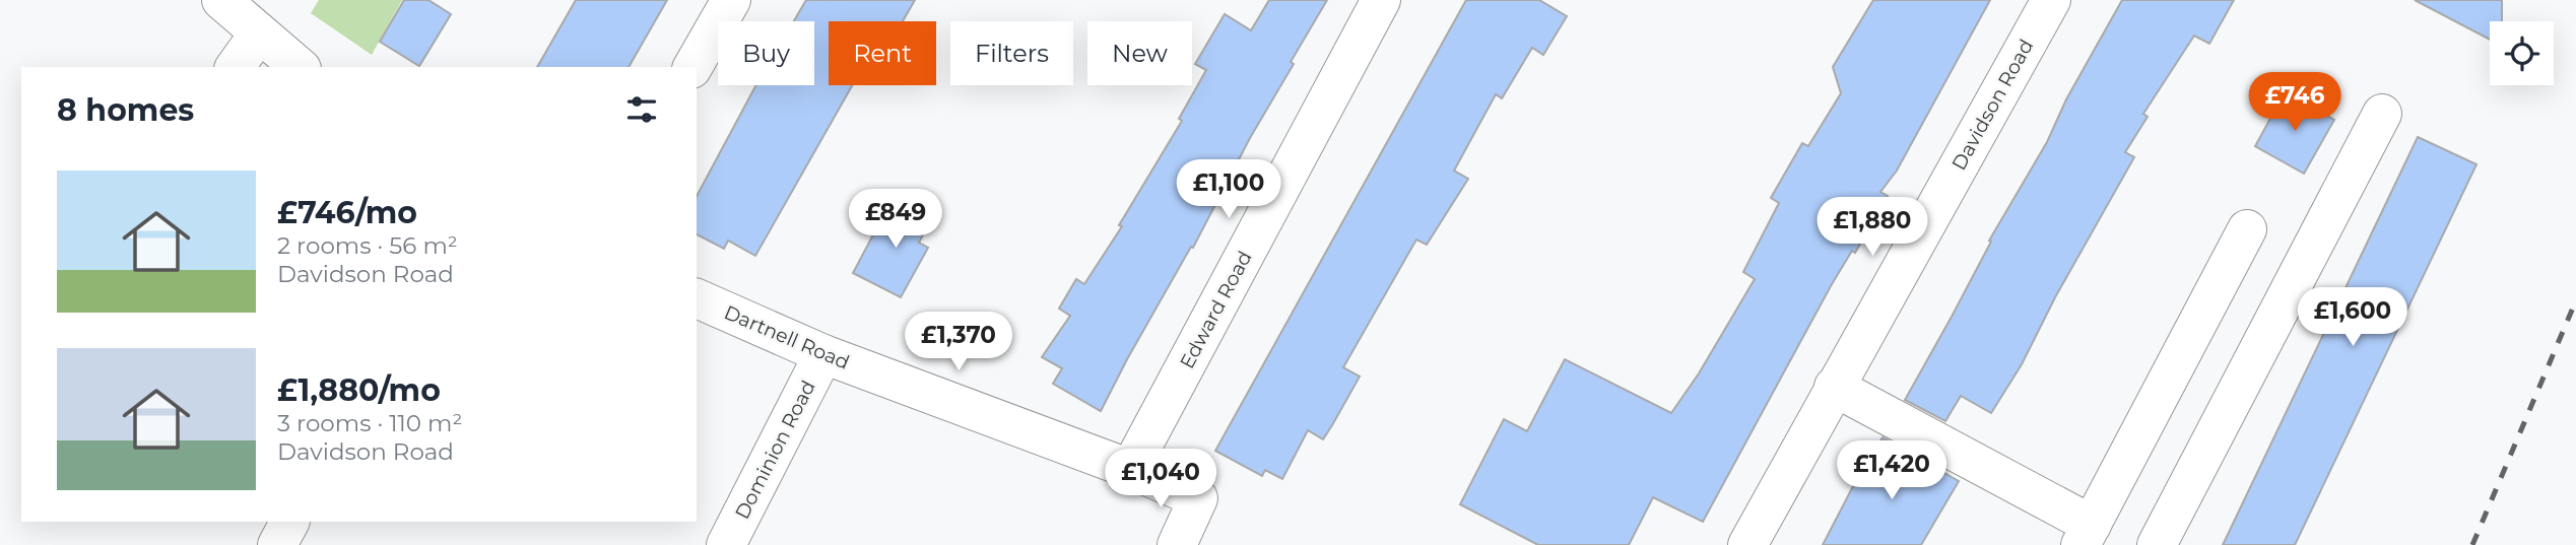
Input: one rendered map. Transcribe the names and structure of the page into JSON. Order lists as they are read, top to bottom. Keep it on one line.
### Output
{"streets":{"street":["Davidson Road","Edward Road","Dartnell Road","Dominion Road"]},"crossings":[["Edward Road","Dartnell Road"],["Dartnell Road","Dominion Road"]],"page":{"chip":["Buy","Rent","Filters","New"],"heading":"8 homes","price":["£746","£1,100","£849","£1,880","£1,600","£1,370","£1,420","£1,040"],"list":[{"name":"£746/mo","note":"2 rooms · 56 m² · Davidson Road"},{"name":"£1,880/mo","note":"3 rooms · 110 m² · Davidson Road"}]}}
